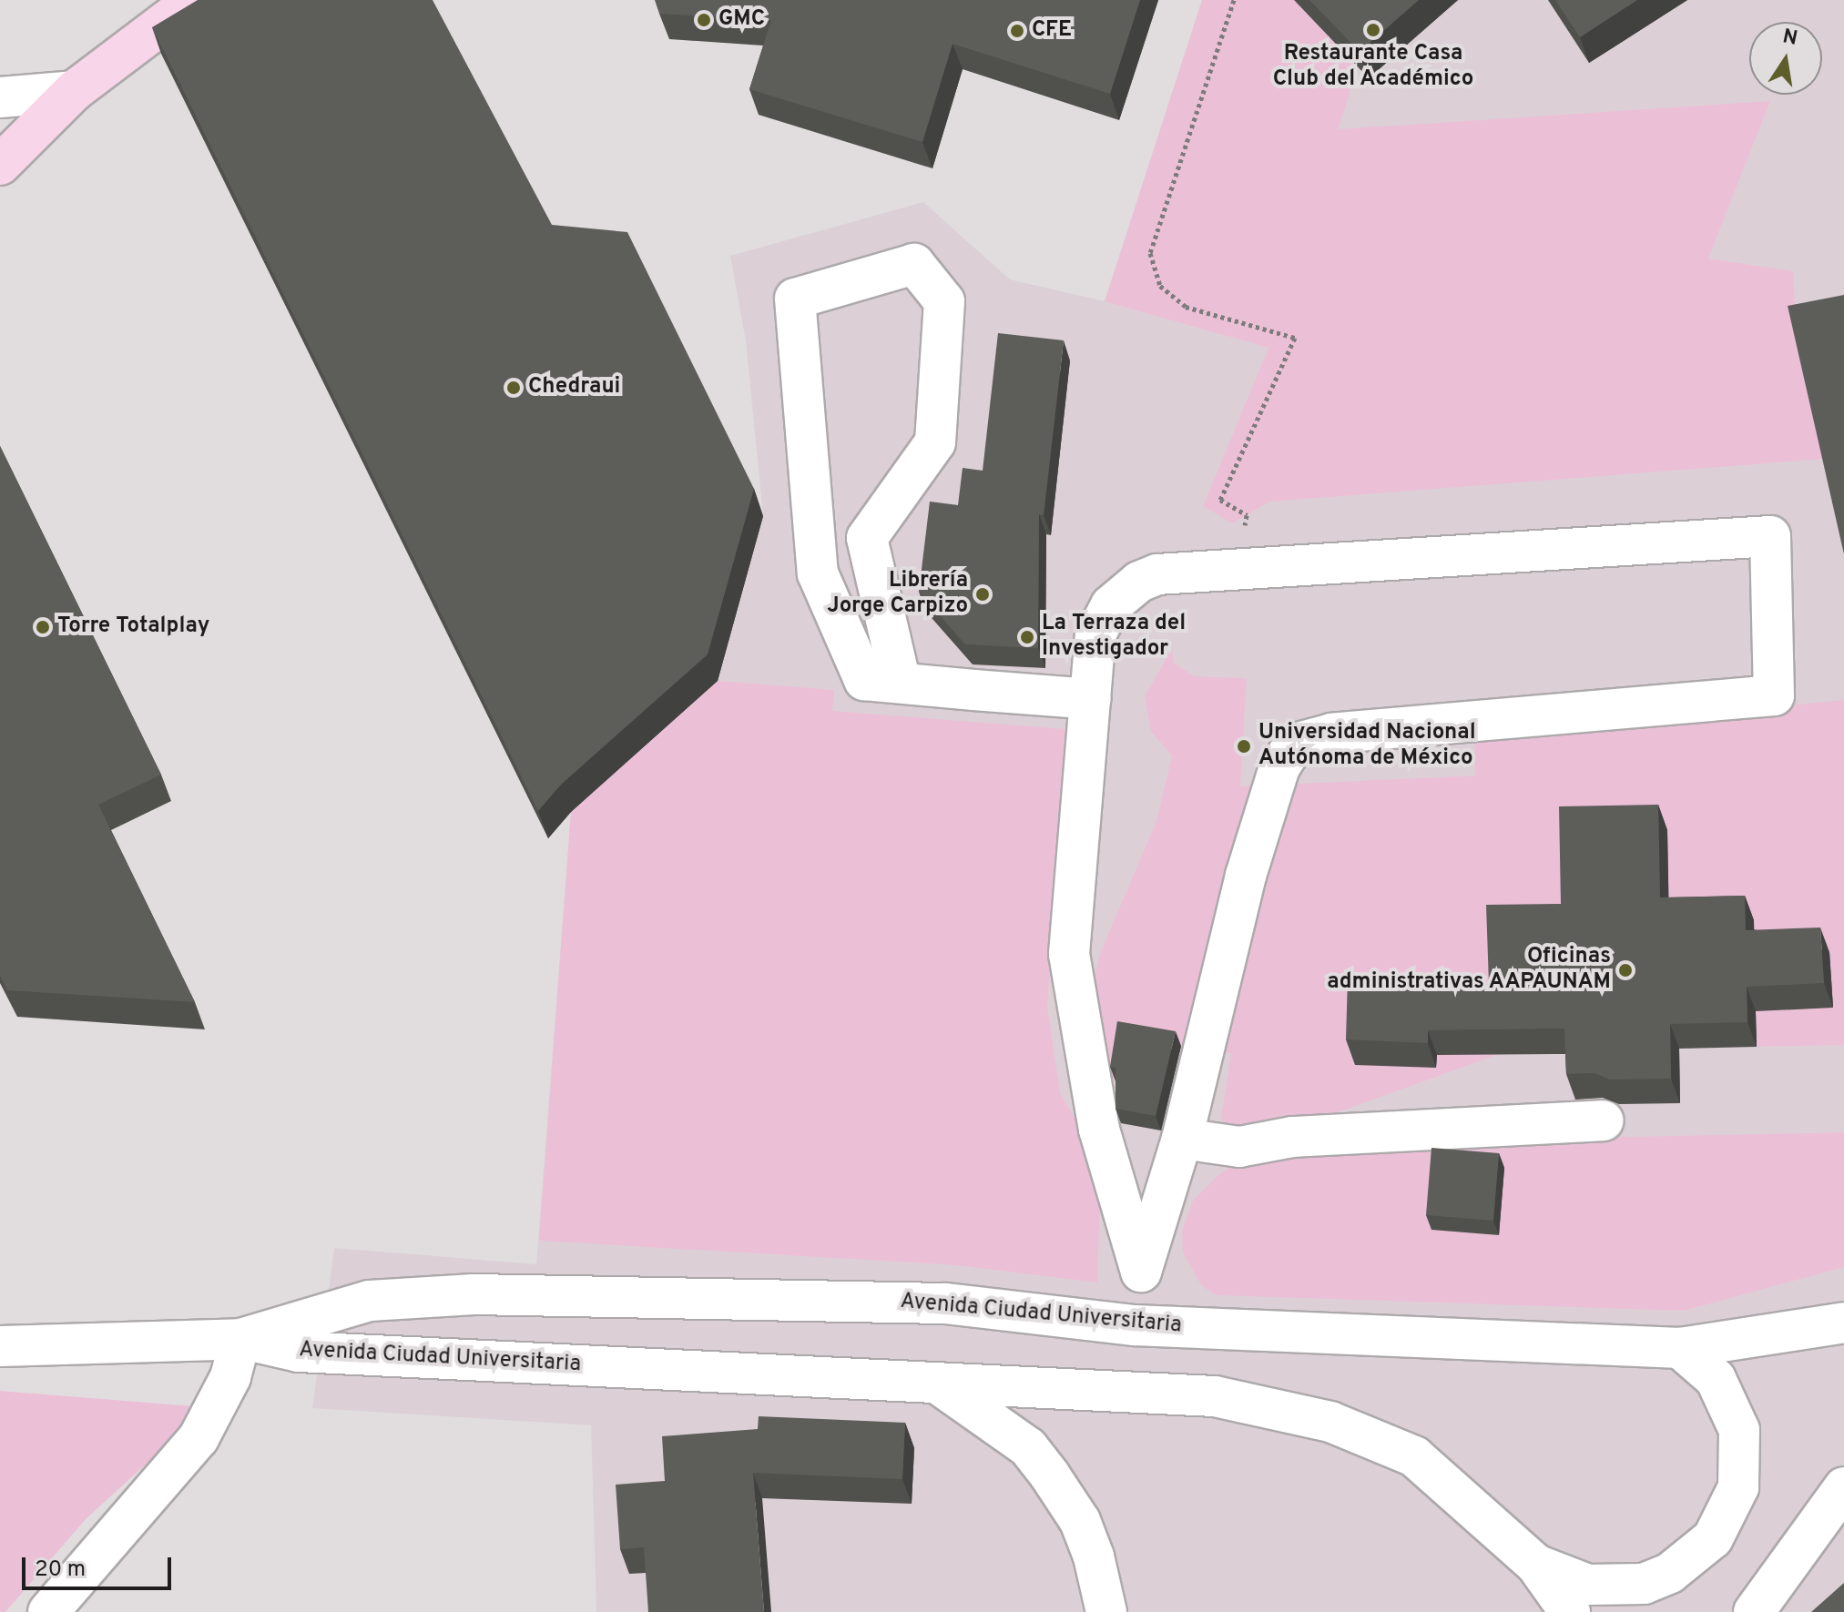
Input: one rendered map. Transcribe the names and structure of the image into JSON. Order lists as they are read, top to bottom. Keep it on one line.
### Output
{"streets":{"street":["Avenida Ciudad Universitaria"]},"places":["GMC","Restaurante Casa Club del Académico","CFE","Chedraui","Librería Jorge Carpizo","Torre Totalplay","La Terraza del Investigador","Universidad Nacional Autónoma de México","Oficinas administrativas AAPAUNAM"],"scale_bar":"20 m","north":"top"}
